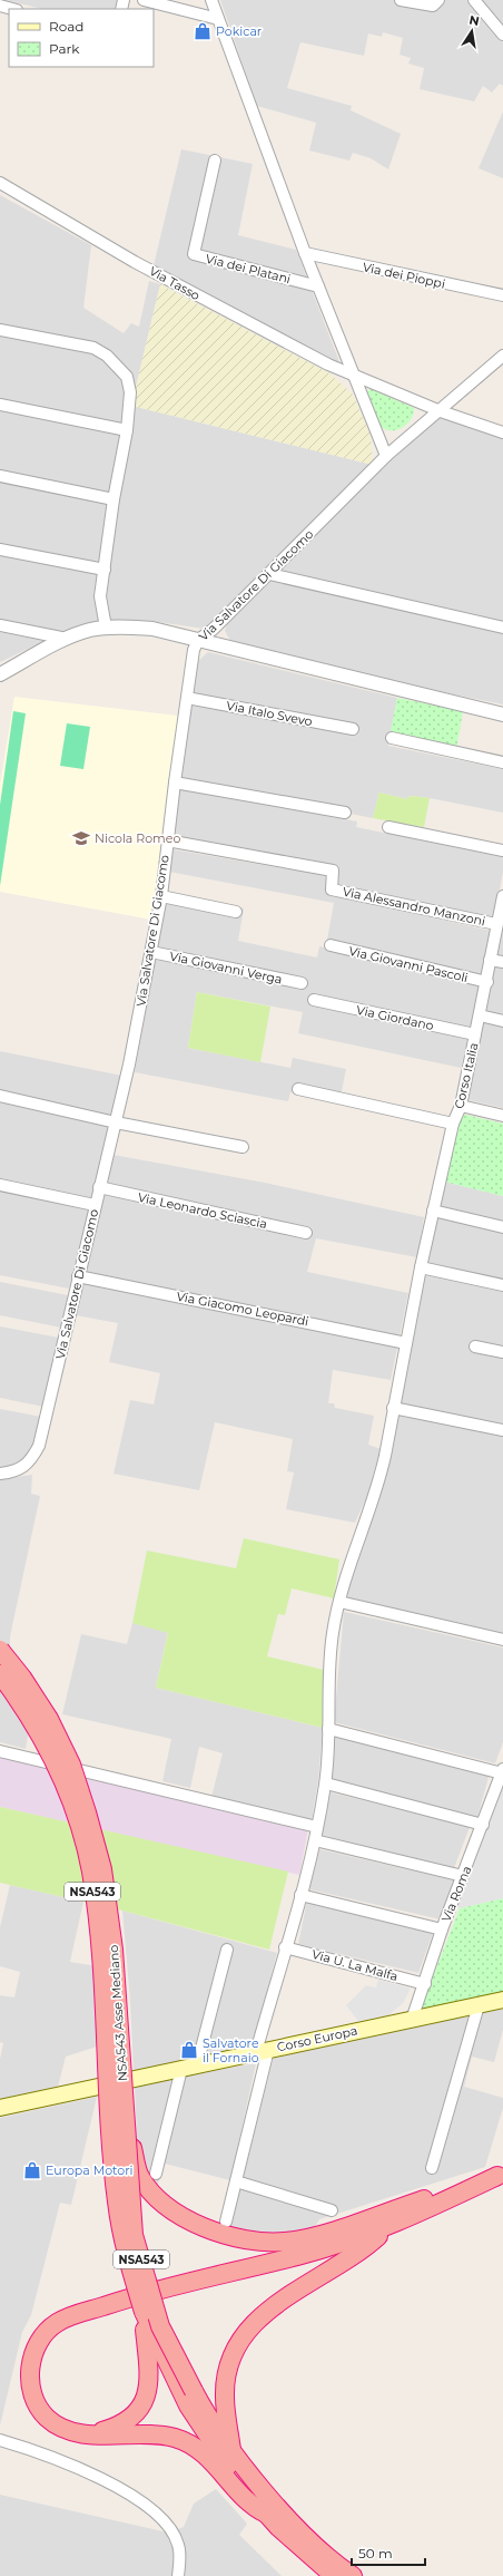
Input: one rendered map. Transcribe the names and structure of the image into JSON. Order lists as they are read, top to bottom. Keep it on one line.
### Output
{"streets":{"highway":["NSA543","NSA543 Asse Mediano"],"main road":["Corso Europa"],"street":["Via dei Platani","Via dei Pioppi","Via Tasso","Via Salvatore Di Giacomo","Via Italo Svevo","Via Alessandro Manzoni","Via Giovanni Pascoli","Via Giovanni Verga","Via Giordano","Corso Italia","Via Leonardo Sciascia","Via Giacomo Leopardi","Via Roma","Via U. La Malfa"]},"crossings":[["Via Tasso","Via Salvatore Di Giacomo"],["Via Salvatore Di Giacomo","Via Italo Svevo"],["Via Salvatore Di Giacomo","Via Alessandro Manzoni"],["Via Salvatore Di Giacomo","Via Giovanni Verga"],["Via Salvatore Di Giacomo","Via Leonardo Sciascia"],["Via Salvatore Di Giacomo","Via Giacomo Leopardi"],["Via Alessandro Manzoni","Corso Italia"],["Via Giovanni Pascoli","Corso Italia"],["Via Giordano","Corso Italia"],["Via Roma","Via U. La Malfa"],["Via Roma","Corso Europa"]],"places":{"shop":["Pokicar","Salvatore il Fornaio","Europa Motori"],"school or university":["Nicola Romeo"]},"legend":["Road","Park"],"scale_bar":"50 m","north":"top"}
